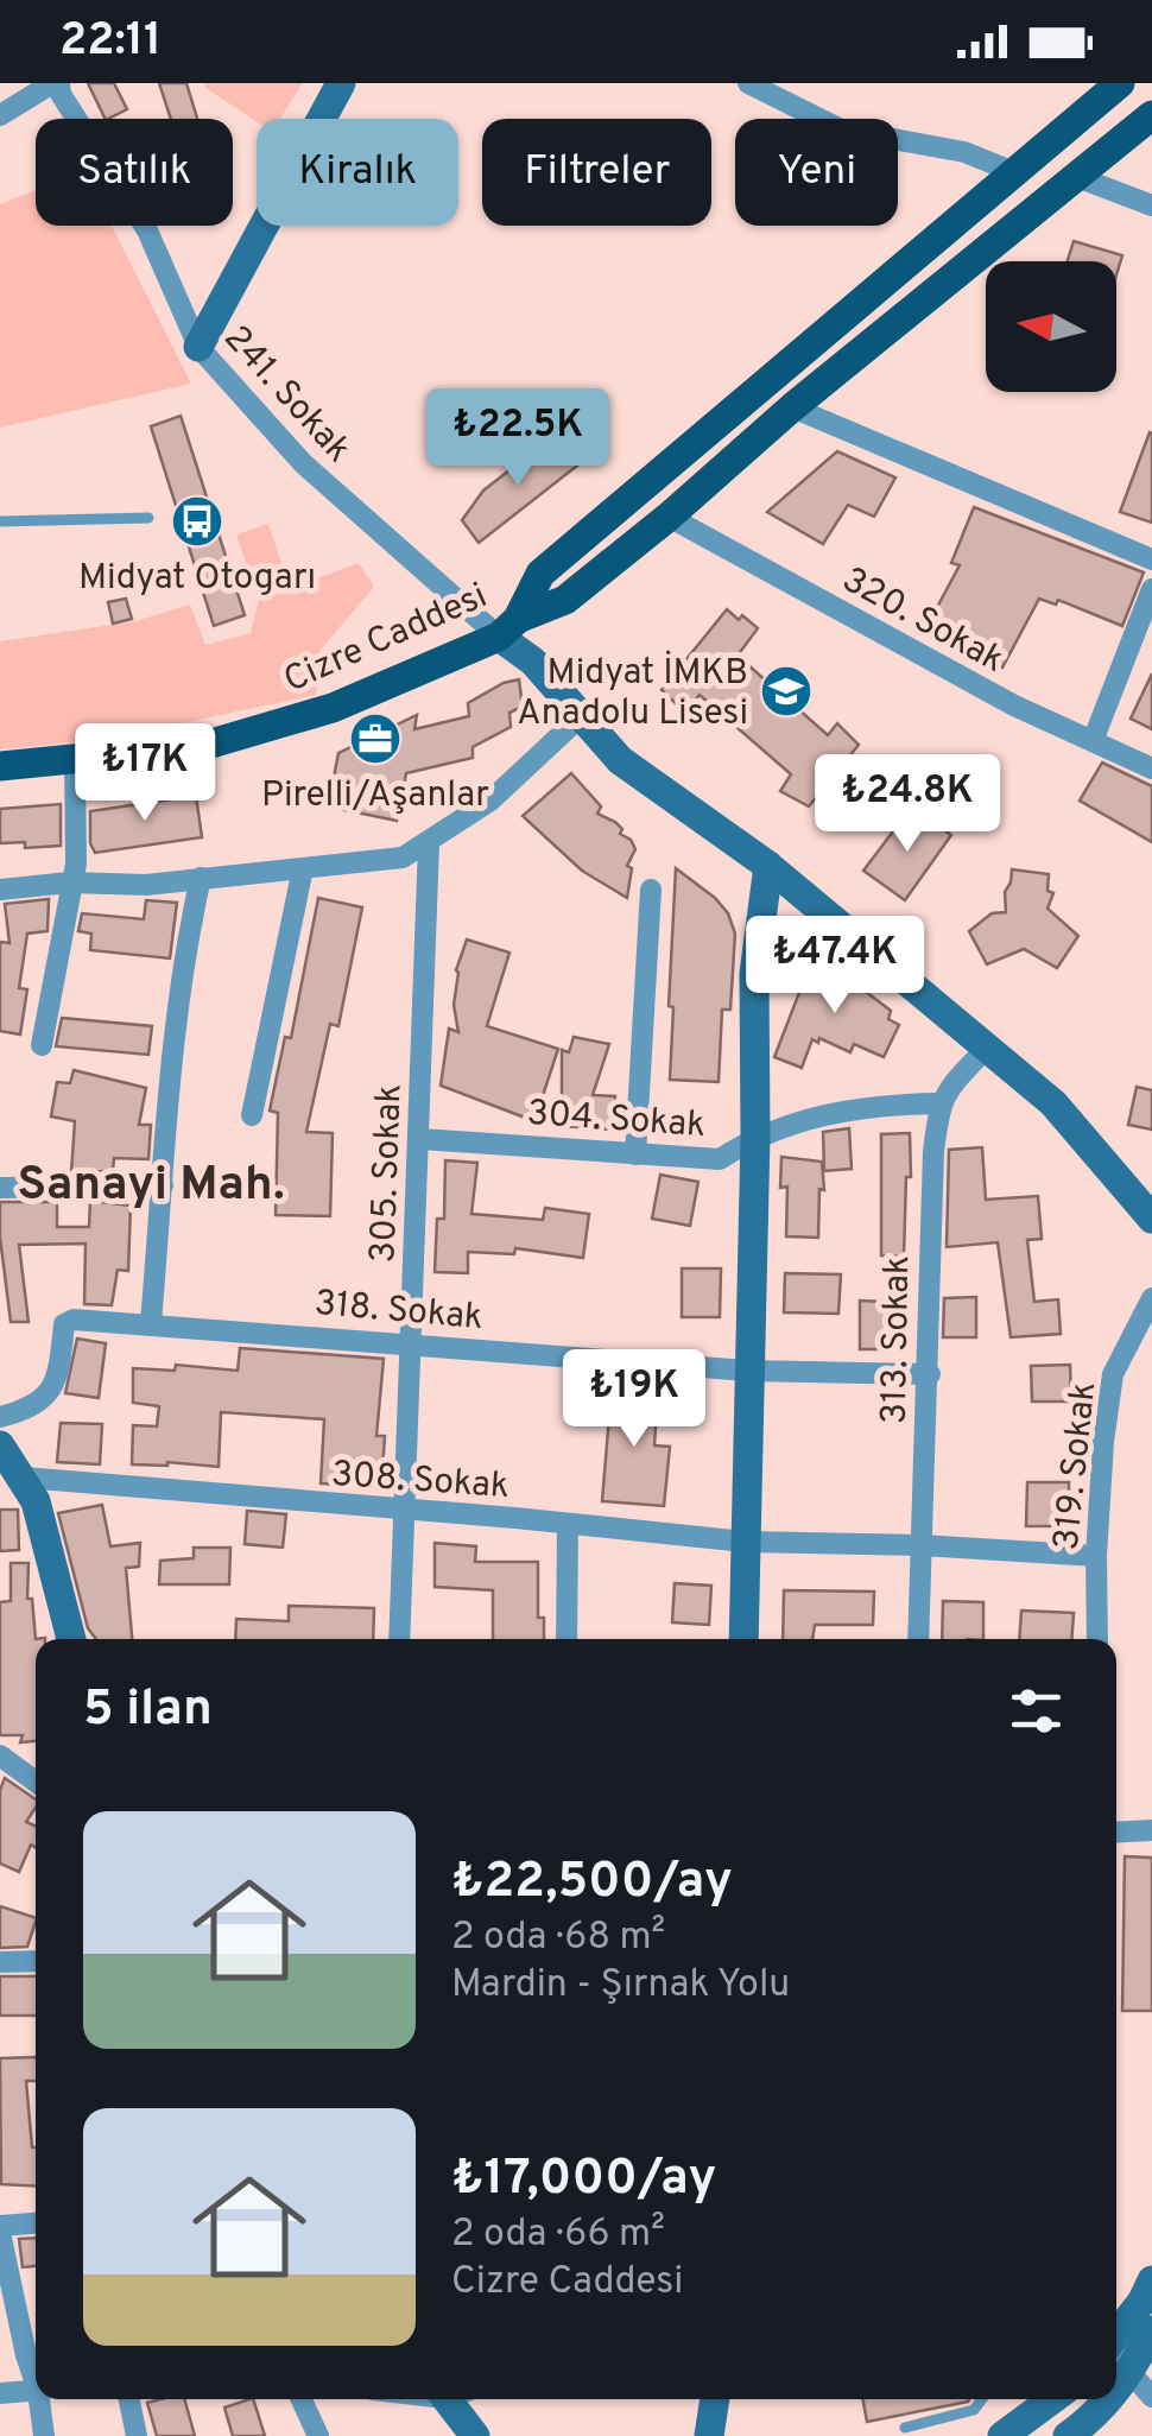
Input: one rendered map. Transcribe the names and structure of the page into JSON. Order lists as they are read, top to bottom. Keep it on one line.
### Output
{"streets":{"main road":["Cizre Caddesi"],"street":["241. Sokak","320. Sokak","304. Sokak","305. Sokak","318. Sokak","313. Sokak","319. Sokak","308. Sokak"]},"crossings":[["241. Sokak","Cizre Caddesi"],["320. Sokak","Cizre Caddesi"],["304. Sokak","305. Sokak"],["304. Sokak","313. Sokak"],["305. Sokak","318. Sokak"],["305. Sokak","308. Sokak"],["318. Sokak","313. Sokak"],["313. Sokak","308. Sokak"],["319. Sokak","308. Sokak"]],"districts":["Sanayi Mah."],"places":{"bus stop":["Midyat Otogarı"],"school or university":["Midyat İMKB Anadolu Lisesi"],"office":["Pirelli/Aşanlar"]},"north":"left","page":{"status":"22:11","chip":["Satılık","Kiralık","Filtreler","Yeni"],"price":["₺22.5K","₺17K","₺24.8K","₺47.4K","₺19K"],"heading":"5 ilan","list":[{"name":"₺22,500/ay","note":"2 oda · 68 m² · Mardin - Şırnak Yolu"},{"name":"₺17,000/ay","note":"2 oda · 66 m² · Cizre Caddesi"}]}}
